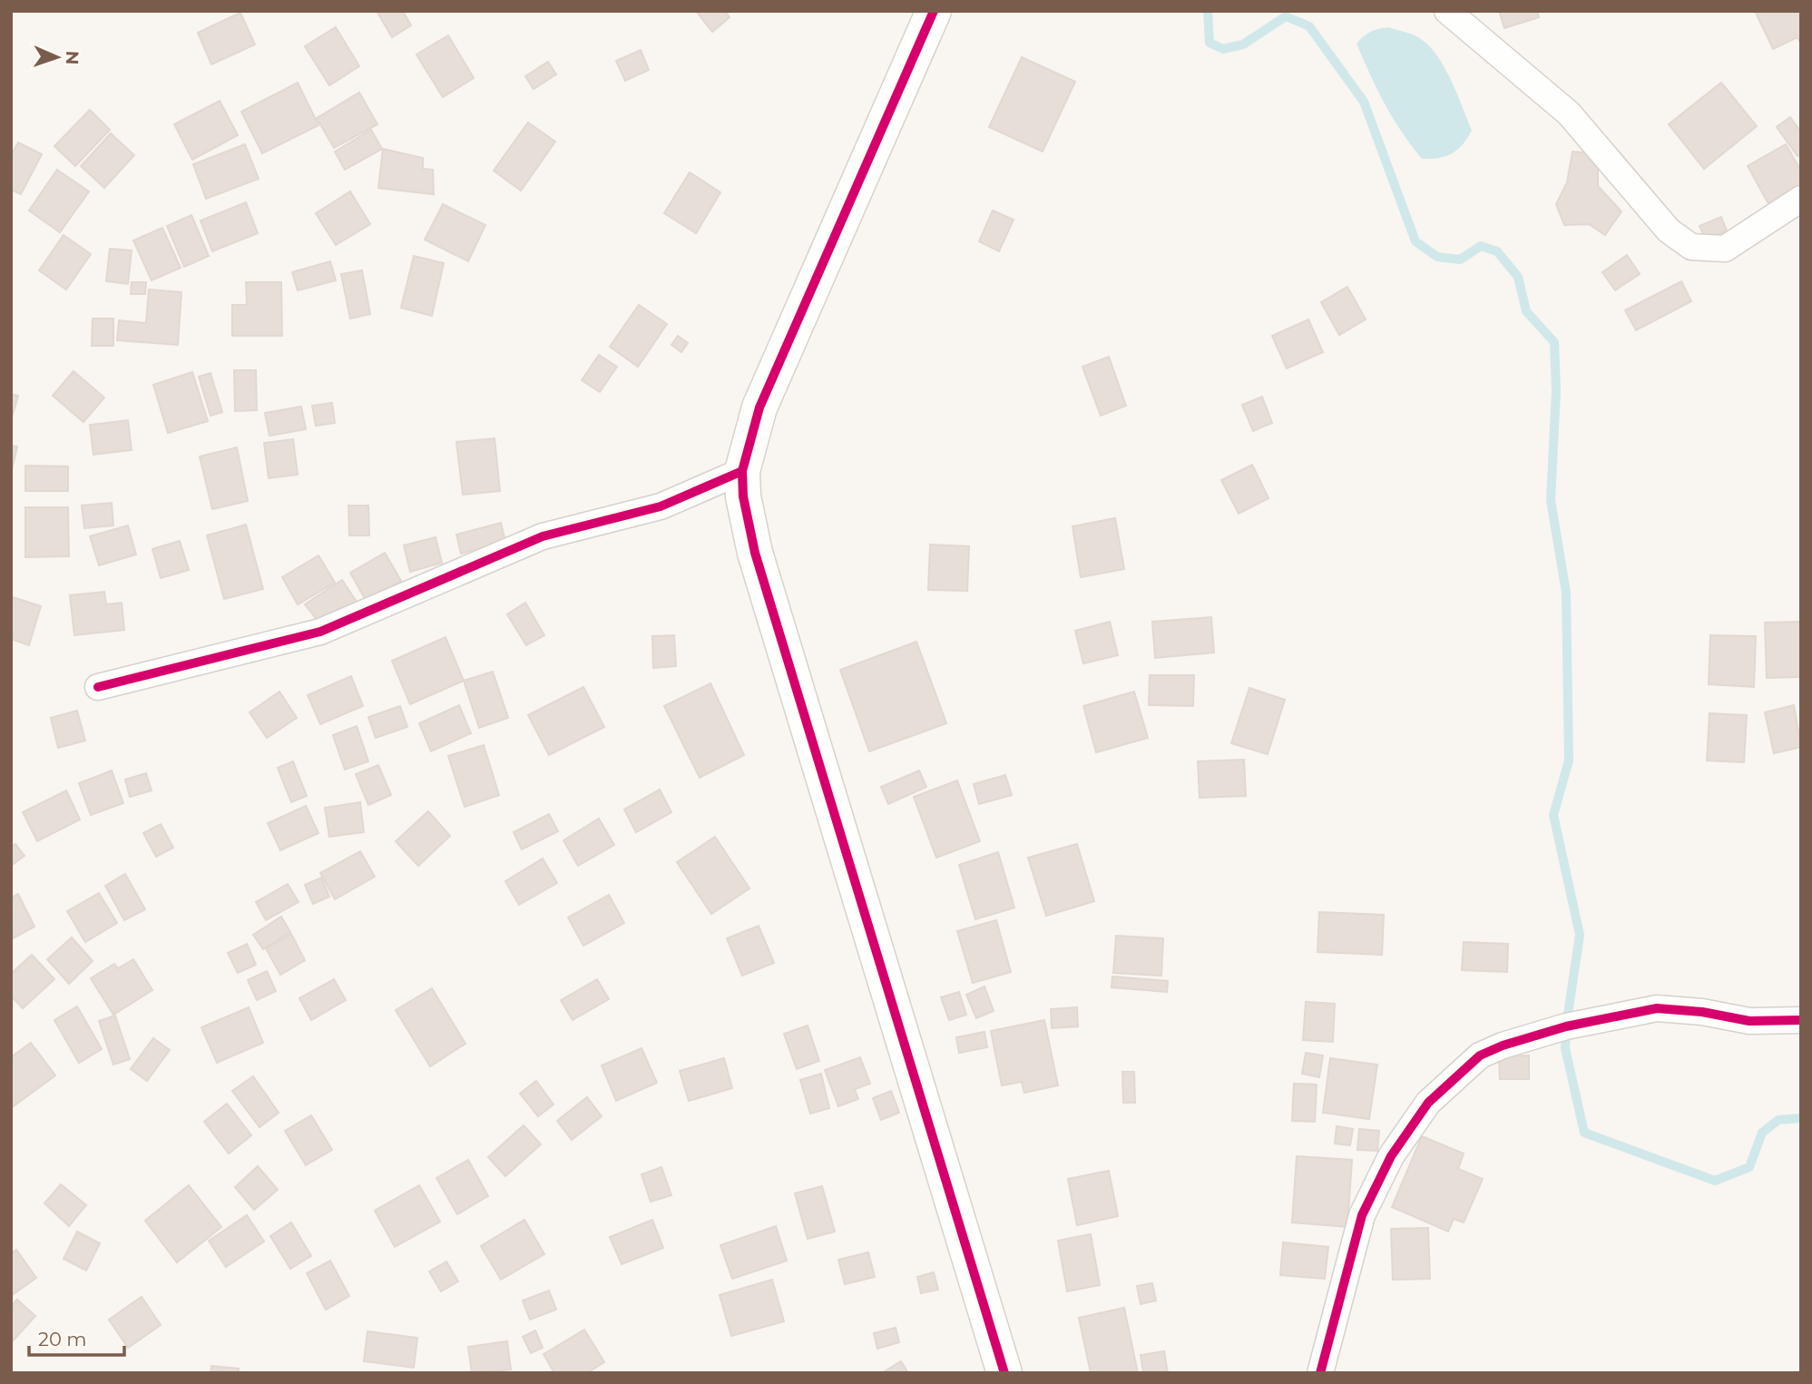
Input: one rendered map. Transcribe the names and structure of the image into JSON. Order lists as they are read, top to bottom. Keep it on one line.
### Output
{"scale_bar":"20 m","north":"right"}
